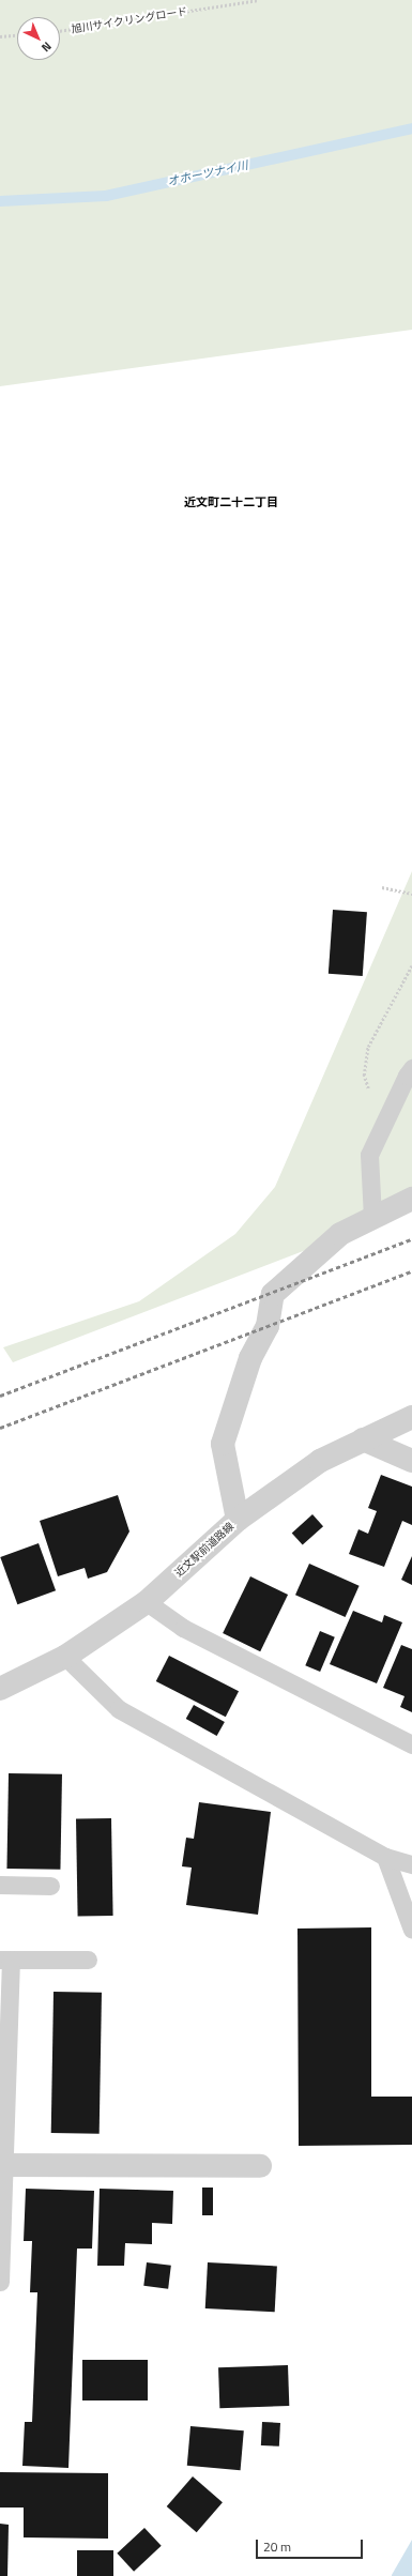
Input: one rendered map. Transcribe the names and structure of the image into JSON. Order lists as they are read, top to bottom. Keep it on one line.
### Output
{"streets":{"street":["近文駅前道路線"],"path":["旭川サイクリングロード"]},"districts":["近文町二十二丁目"],"water":["オホーツナイ川"],"scale_bar":"20 m","north":"bottom right"}
